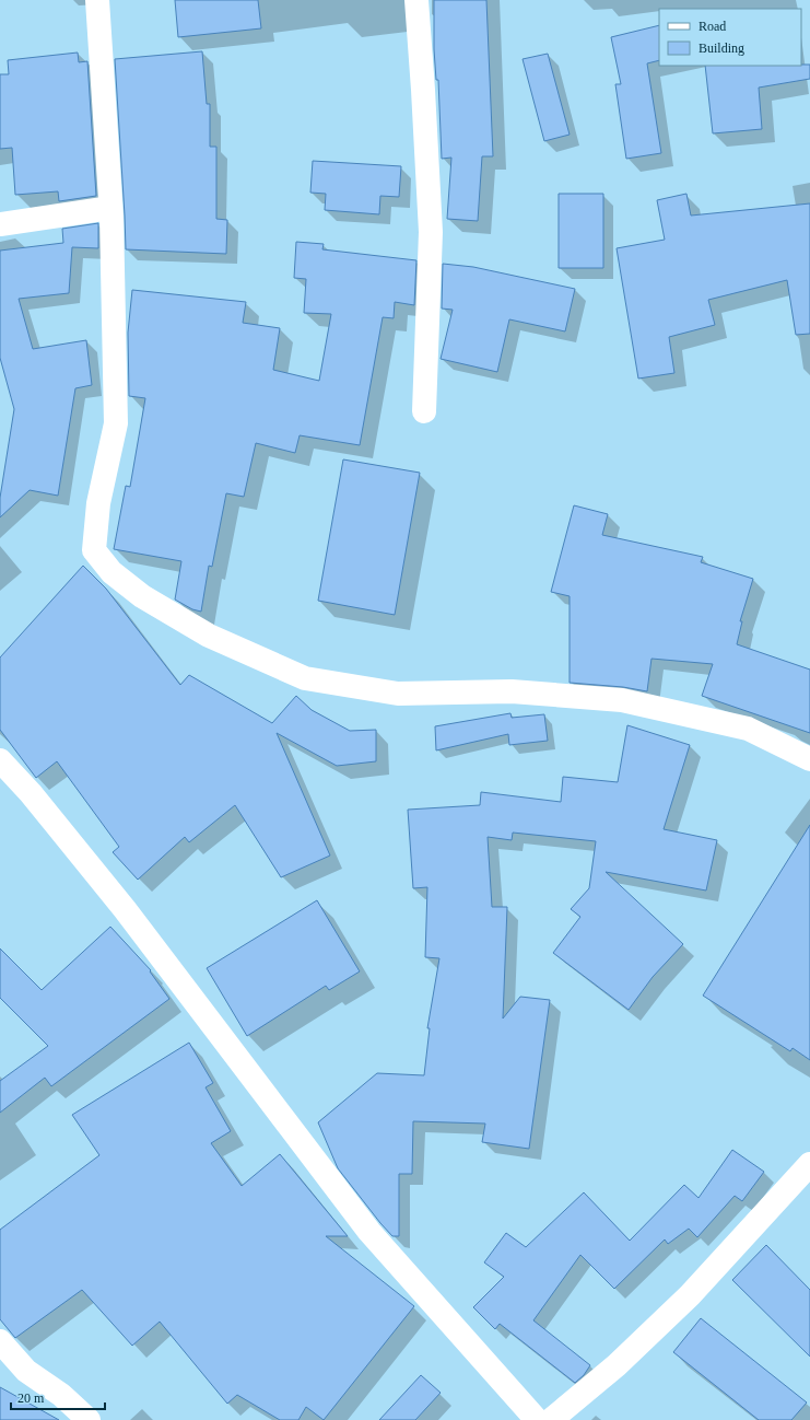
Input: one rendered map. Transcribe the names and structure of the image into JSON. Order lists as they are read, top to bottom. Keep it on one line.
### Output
{"legend":["Road","Building"],"scale_bar":"20 m"}
